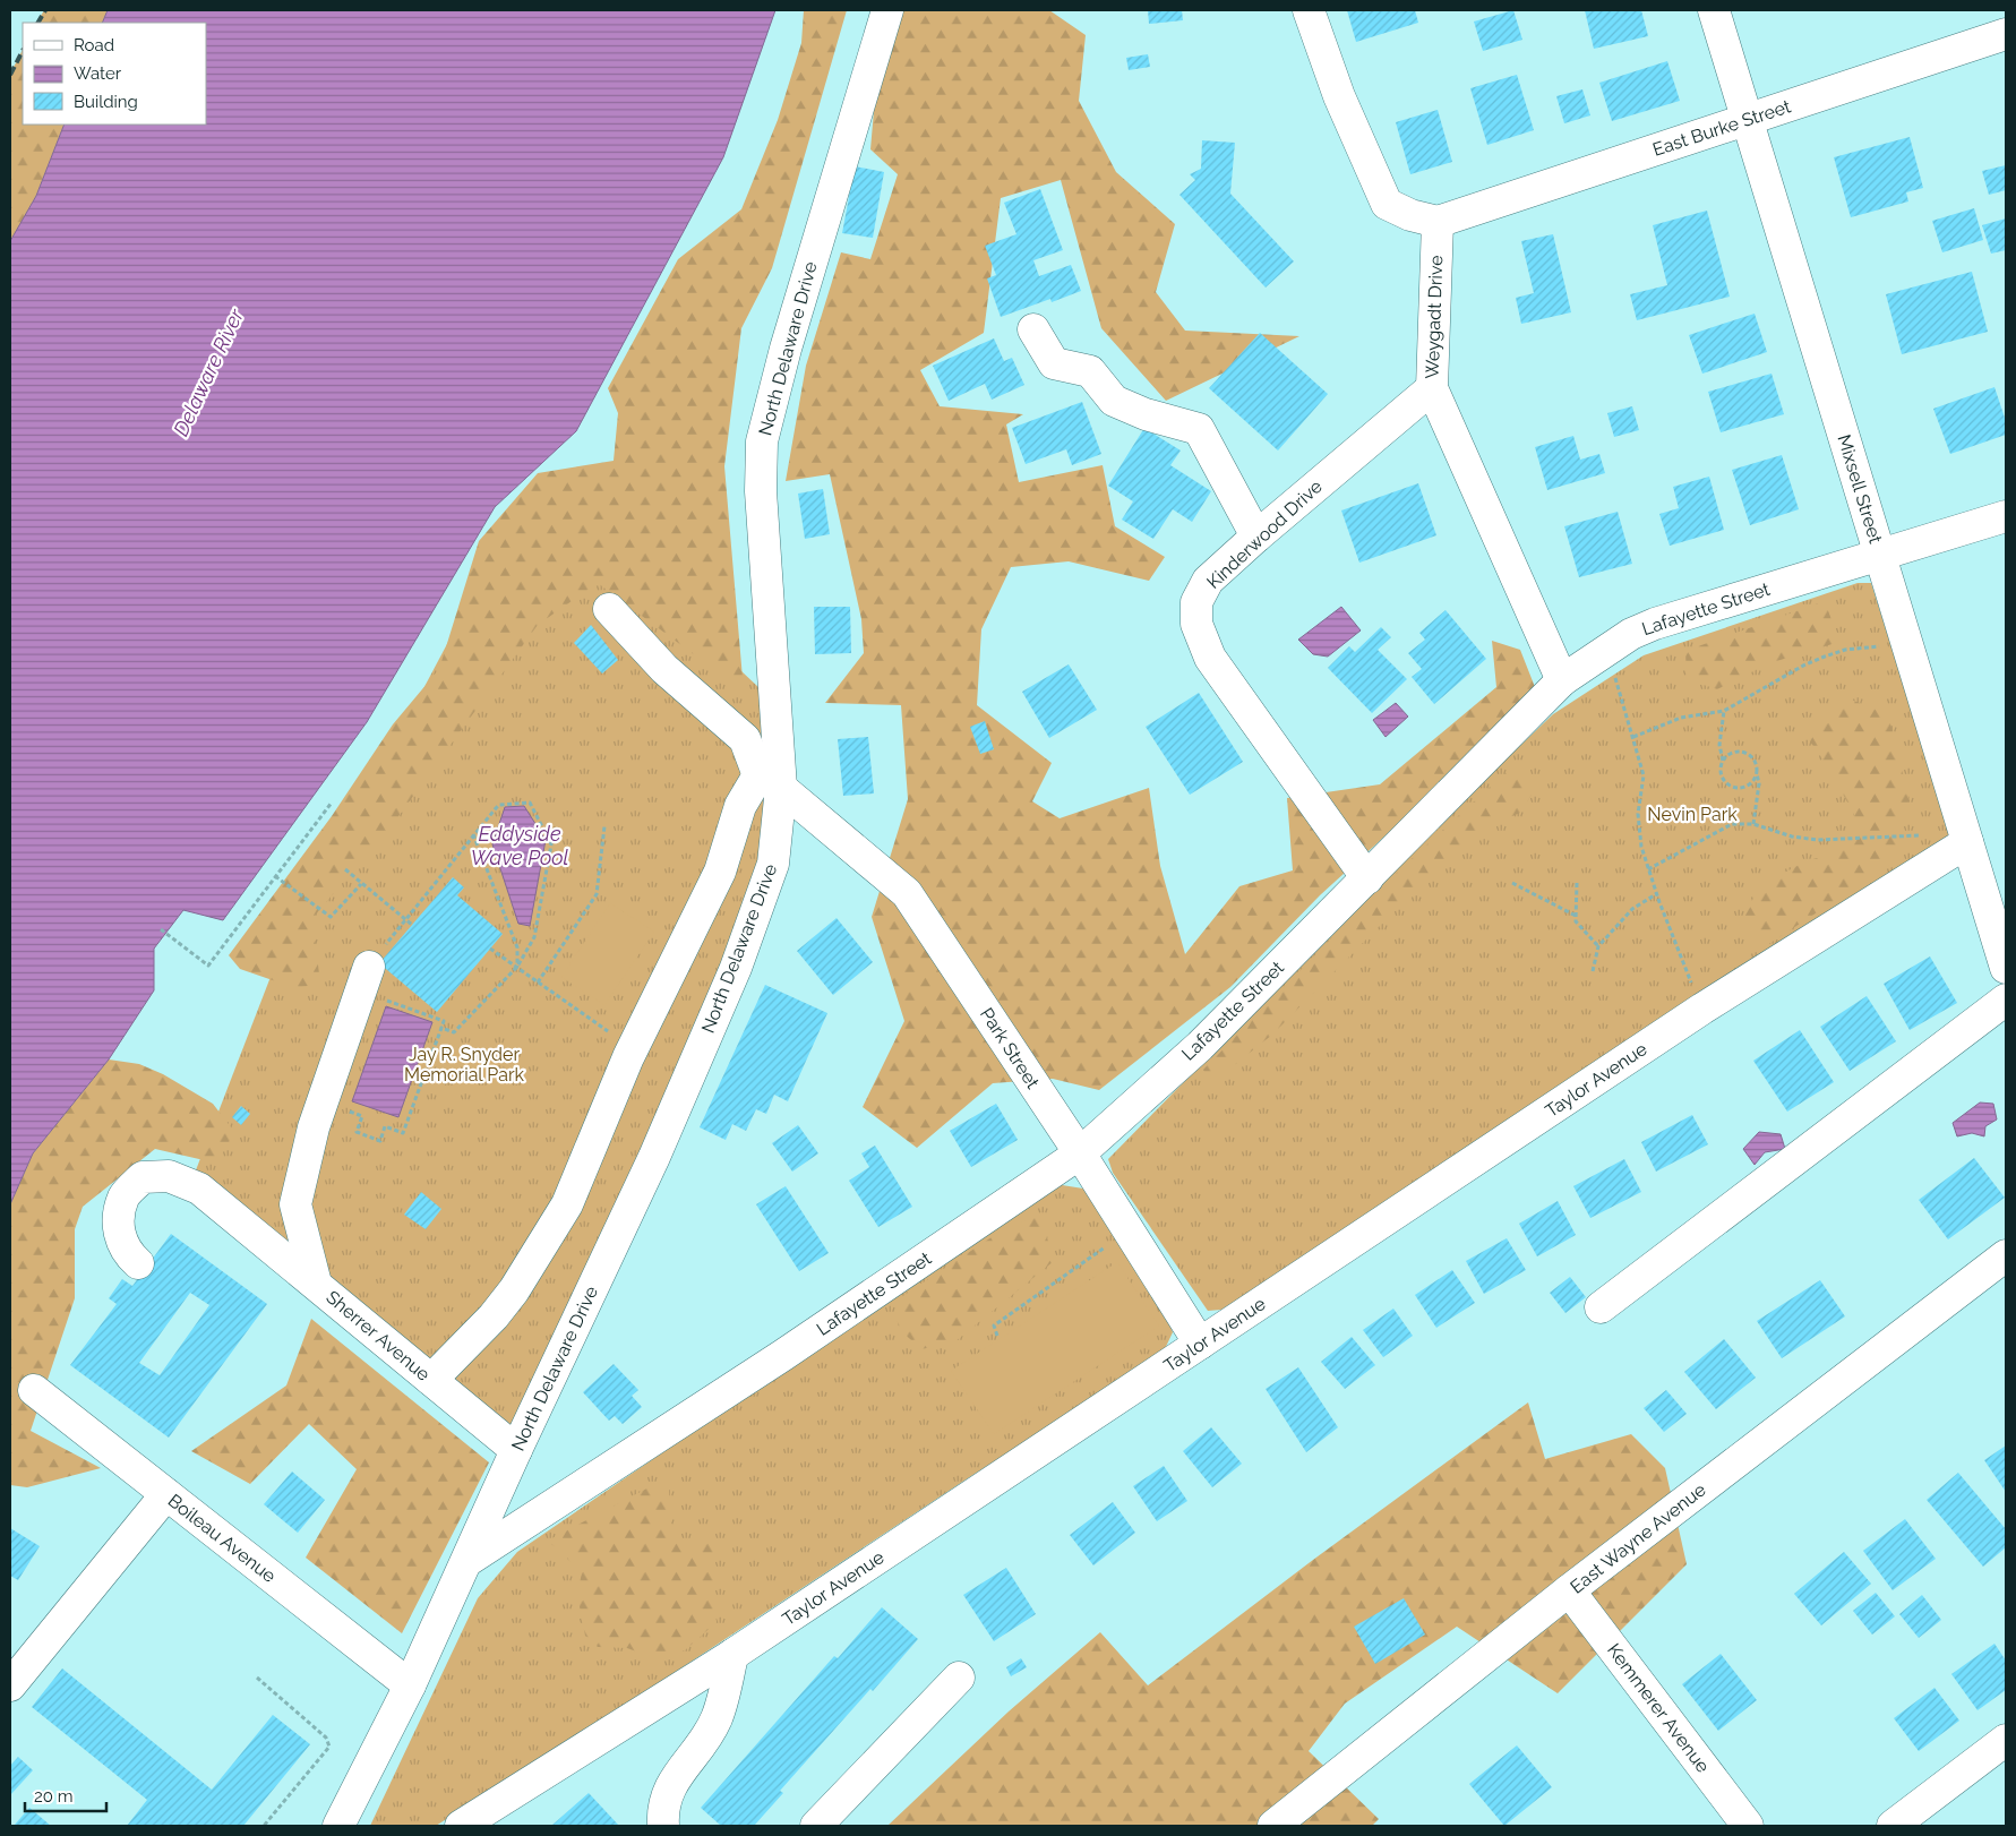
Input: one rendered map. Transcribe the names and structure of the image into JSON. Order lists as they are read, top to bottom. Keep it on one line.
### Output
{"streets":{"street":["East Burke Street","Weygadt Drive","North Delaware Drive","Mixsell Street","Kinderwood Drive","Lafayette Street","Park Street","Taylor Avenue","Sherrer Avenue","Boileau Avenue","East Wayne Avenue","Kemmerer Avenue"]},"crossings":[["East Burke Street","Weygadt Drive"],["East Burke Street","Mixsell Street"],["Weygadt Drive","Kinderwood Drive"],["Weygadt Drive","Lafayette Street"],["North Delaware Drive","Lafayette Street"],["North Delaware Drive","Park Street"],["North Delaware Drive","Sherrer Avenue"],["North Delaware Drive","Boileau Avenue"],["Mixsell Street","Lafayette Street"],["Mixsell Street","Taylor Avenue"],["Kinderwood Drive","Lafayette Street"],["Lafayette Street","Park Street"],["Park Street","Taylor Avenue"],["East Wayne Avenue","Kemmerer Avenue"]],"water":["Delaware River","Eddyside Wave Pool"],"parks":["Nevin Park","Jay R. Snyder Memorial Park"],"legend":["Road","Water","Building"],"scale_bar":"20 m"}
